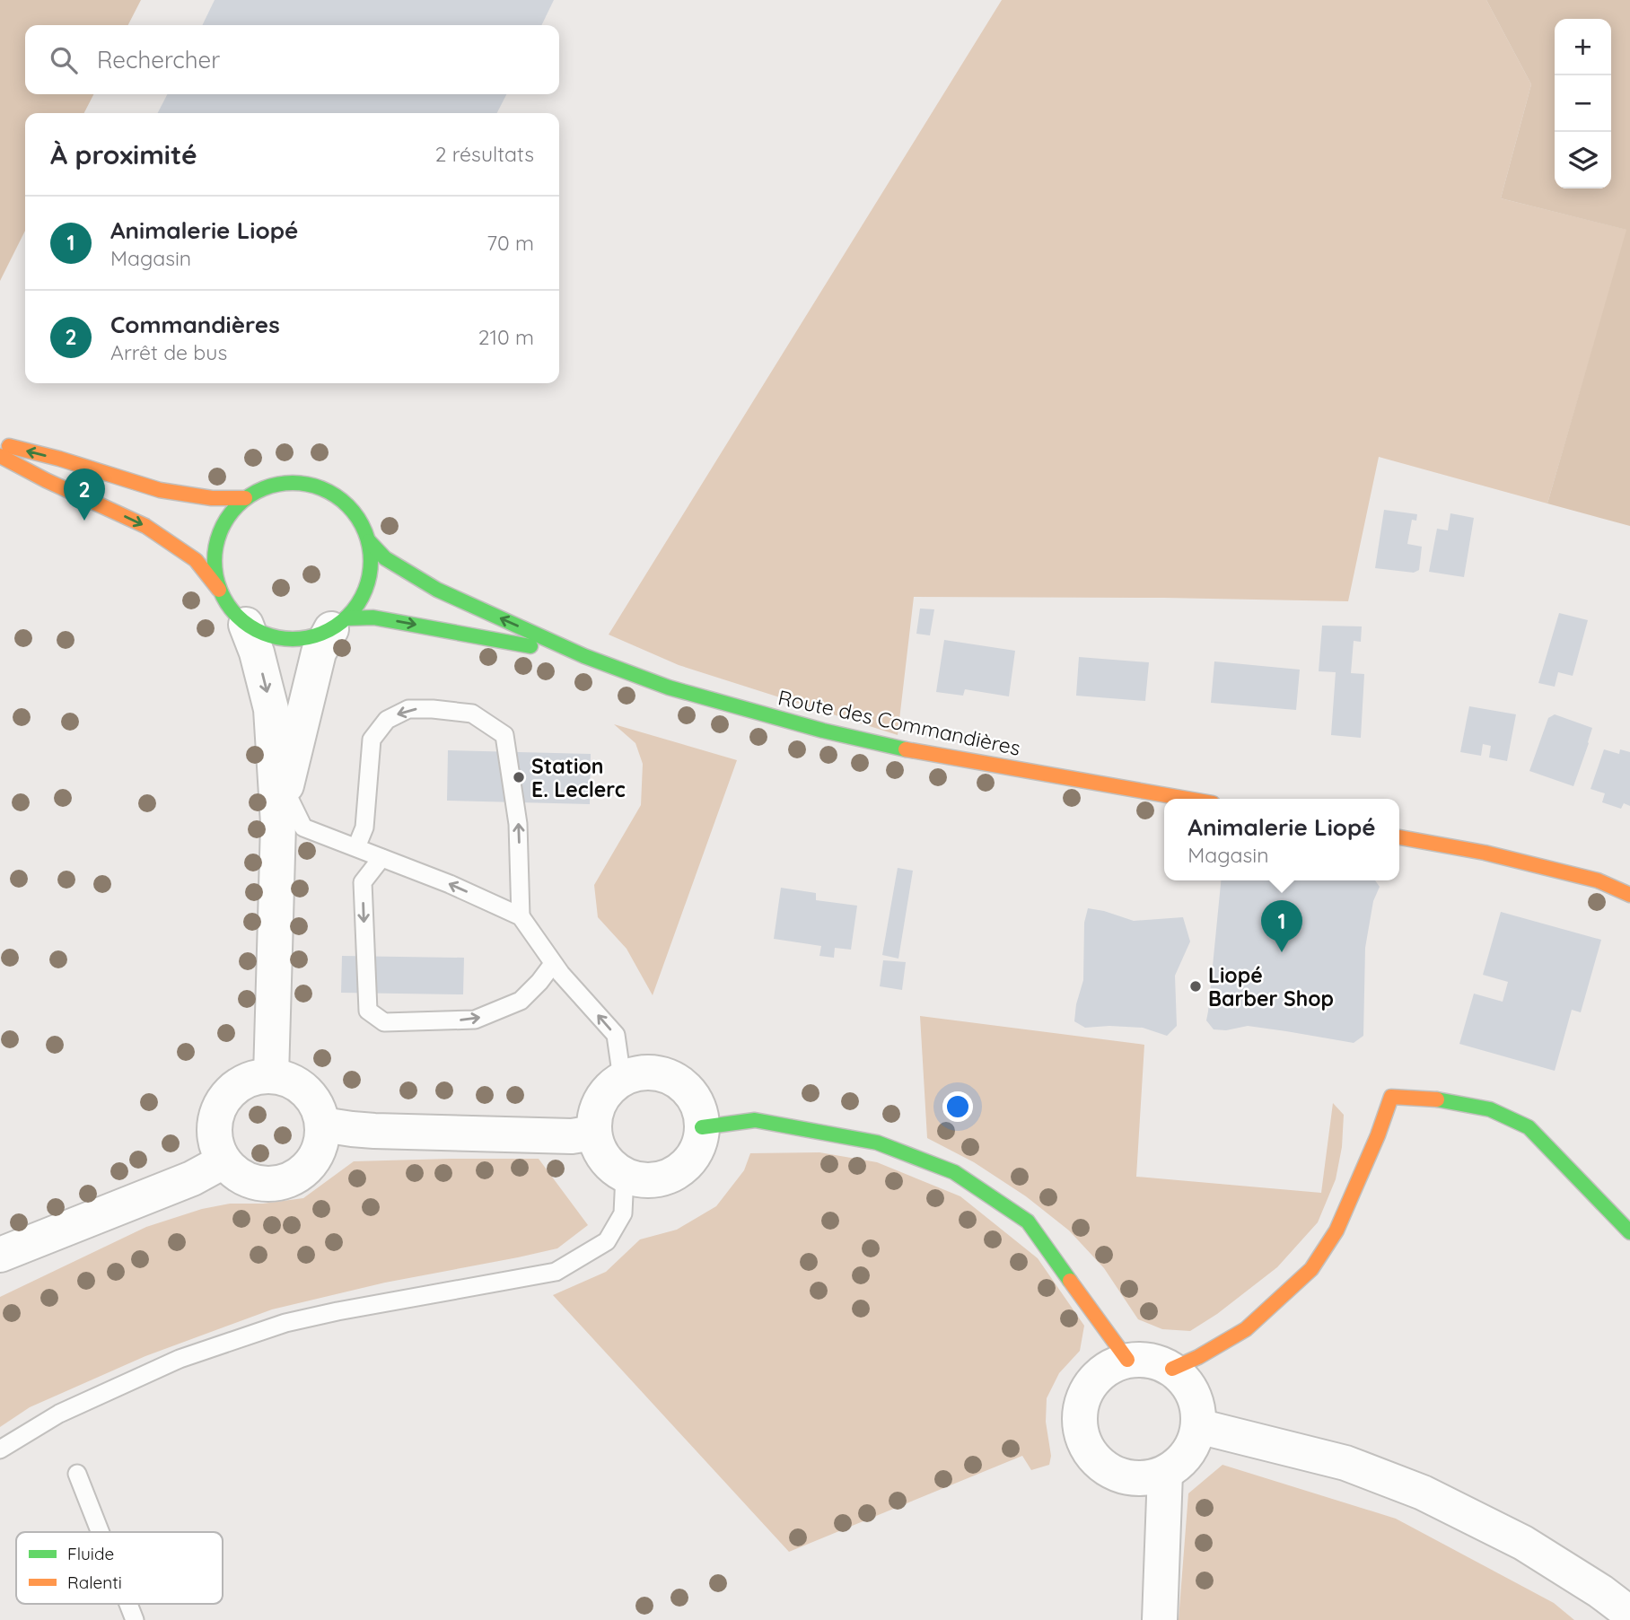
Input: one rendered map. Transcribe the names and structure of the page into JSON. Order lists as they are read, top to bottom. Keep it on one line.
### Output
{"streets":{"main road":["Route des Commandières"]},"places":["Station E. Leclerc","Liopé Barber Shop"],"legend":["Fluide","Ralenti"],"page":{"map_buttons":["+","−"],"search":"Rechercher","heading":["À proximité","2 résultats"],"list":[{"mark":"1","name":"Animalerie Liopé","note":"Magasin","value":"70 m"},{"mark":"2","name":"Commandières","note":"Arrêt de bus","value":"210 m"}],"pins":["2","1"],"popup":["Animalerie Liopé","Magasin"]}}
